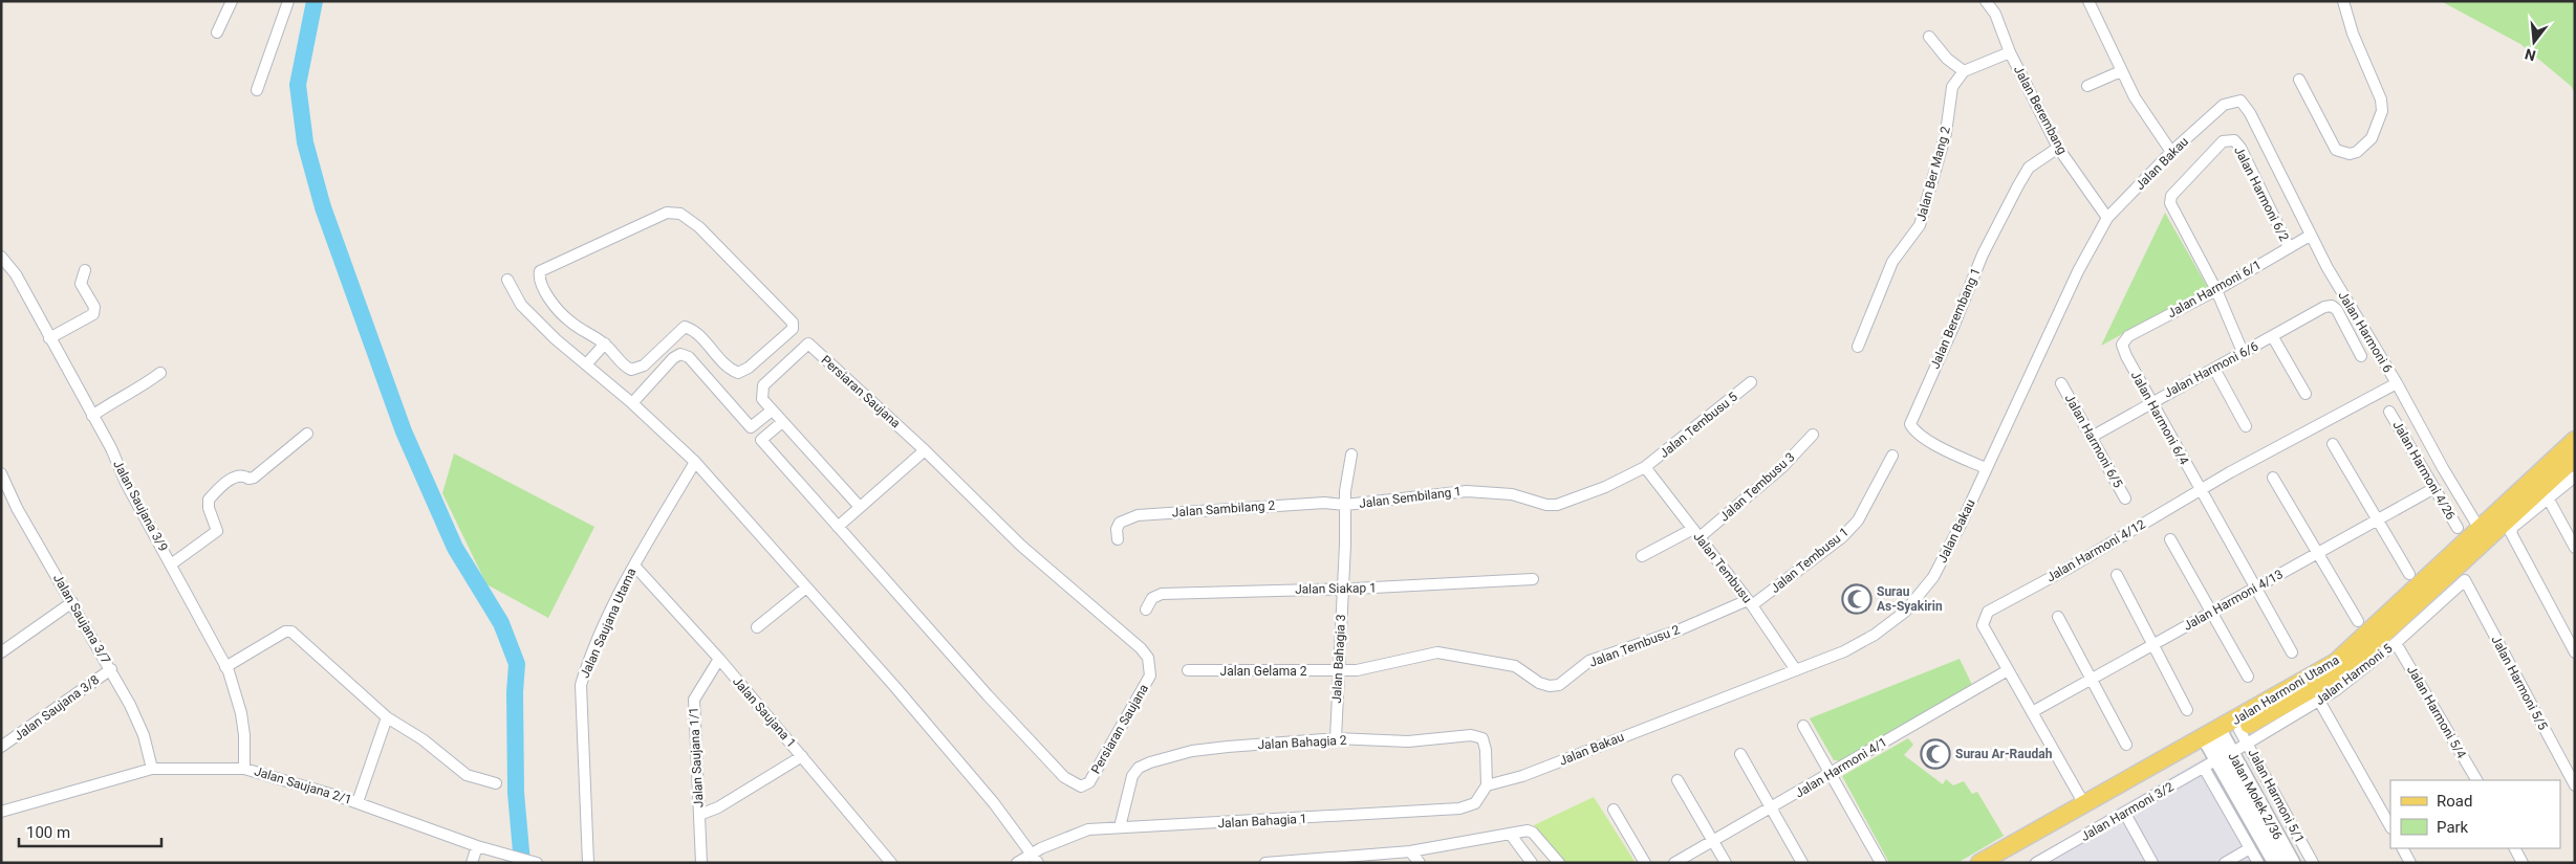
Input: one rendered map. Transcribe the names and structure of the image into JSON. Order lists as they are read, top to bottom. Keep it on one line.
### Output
{"streets":{"main road":["Jalan Harmoni Utama"],"street":["Jalan Berembang","Jalan Bakau","Jalan Ber Mang 2","Jalan Harmoni 6/2","Jalan Harmoni 6/1","Jalan Berembang 1","Jalan Harmoni 6","Jalan Harmoni 6/6","Persiaran Saujana","Jalan Harmoni 6/4","Jalan Tembusu 5","Jalan Harmoni 6/5","Jalan Harmoni 4/26","Jalan Tembusu 3","Jalan Sembilang 1","Jalan Saujana 3/9","Jalan Sambilang 2","Jalan Harmoni 4/12","Jalan Tembusu 1","Jalan Tembusu","Jalan Siakap 1","Jalan Harmoni 4/13","Jalan Saujana 3/7","Jalan Saujana Utama","Jalan Tembusu 2","Jalan Bahagia 3","Jalan Gelama 2","Jalan Harmoni 5","Jalan Harmoni 5/5","Jalan Saujana 3/8","Jalan Saujana 1","Jalan Harmoni 5/4","Jalan Bahagia 2","Jalan Saujana 1/1","Jalan Harmoni 4/1","Jalan Saujana 2/1","Jalan Molek 2/36","Jalan Harmoni 5/1","Jalan Harmoni 3/2","Jalan Bahagia 1"]},"crossings":[["Jalan Berembang","Jalan Bakau"],["Jalan Berembang","Jalan Berembang 1"],["Jalan Bakau","Jalan Berembang 1"],["Jalan Bakau","Jalan Harmoni 6"],["Jalan Bakau","Jalan Tembusu"],["Jalan Bakau","Jalan Bahagia 2"],["Jalan Bakau","Jalan Bahagia 1"],["Jalan Harmoni 6/2","Jalan Harmoni 6/1"],["Jalan Harmoni 6/1","Jalan Harmoni 6"],["Jalan Harmoni 6/1","Jalan Harmoni 6/4"],["Jalan Harmoni 6","Jalan Harmoni 4/12"],["Jalan Harmoni 6","Jalan Harmoni Utama"],["Jalan Harmoni 6/6","Jalan Harmoni 6/4"],["Jalan Harmoni 6/6","Jalan Harmoni 6/5"],["Jalan Harmoni 6/4","Jalan Harmoni 4/12"],["Jalan Harmoni 6/4","Jalan Harmoni 4/13"],["Jalan Tembusu 5","Jalan Sembilang 1"],["Jalan Tembusu 5","Jalan Tembusu"],["Jalan Harmoni 4/26","Jalan Harmoni 4/13"],["Jalan Tembusu 3","Jalan Tembusu"],["Jalan Sembilang 1","Jalan Sambilang 2"],["Jalan Sembilang 1","Jalan Bahagia 3"],["Jalan Saujana 3/9","Jalan Saujana 2/1"],["Jalan Sambilang 2","Jalan Bahagia 3"],["Jalan Harmoni 4/12","Jalan Harmoni 4/13"],["Jalan Harmoni 4/12","Jalan Harmoni Utama"],["Jalan Harmoni 4/12","Jalan Harmoni 4/1"],["Jalan Tembusu 1","Jalan Tembusu"],["Jalan Tembusu 1","Jalan Tembusu 2"],["Jalan Tembusu","Jalan Tembusu 2"],["Jalan Siakap 1","Jalan Bahagia 3"],["Jalan Saujana 3/7","Jalan Saujana 3/8"],["Jalan Saujana 3/7","Jalan Saujana 2/1"],["Jalan Saujana Utama","Jalan Saujana 1"],["Jalan Tembusu 2","Jalan Bahagia 3"],["Jalan Tembusu 2","Jalan Gelama 2"],["Jalan Bahagia 3","Jalan Gelama 2"],["Jalan Bahagia 3","Jalan Bahagia 2"],["Jalan Harmoni 5","Jalan Harmoni 5/5"],["Jalan Harmoni 5","Jalan Harmoni Utama"],["Jalan Harmoni 5","Jalan Harmoni 5/4"],["Jalan Harmoni 5","Jalan Harmoni 5/1"],["Jalan Harmoni Utama","Jalan Molek 2/36"],["Jalan Harmoni Utama","Jalan Harmoni 5/1"],["Jalan Harmoni Utama","Jalan Harmoni 3/2"],["Jalan Saujana 1","Jalan Saujana 1/1"],["Jalan Bahagia 2","Jalan Bahagia 1"],["Jalan Molek 2/36","Jalan Harmoni 3/2"]],"places":{"mosque":["Surau As-Syakirin","Surau Ar-Raudah"]},"legend":["Road","Park"],"scale_bar":"100 m","north":"bottom"}
